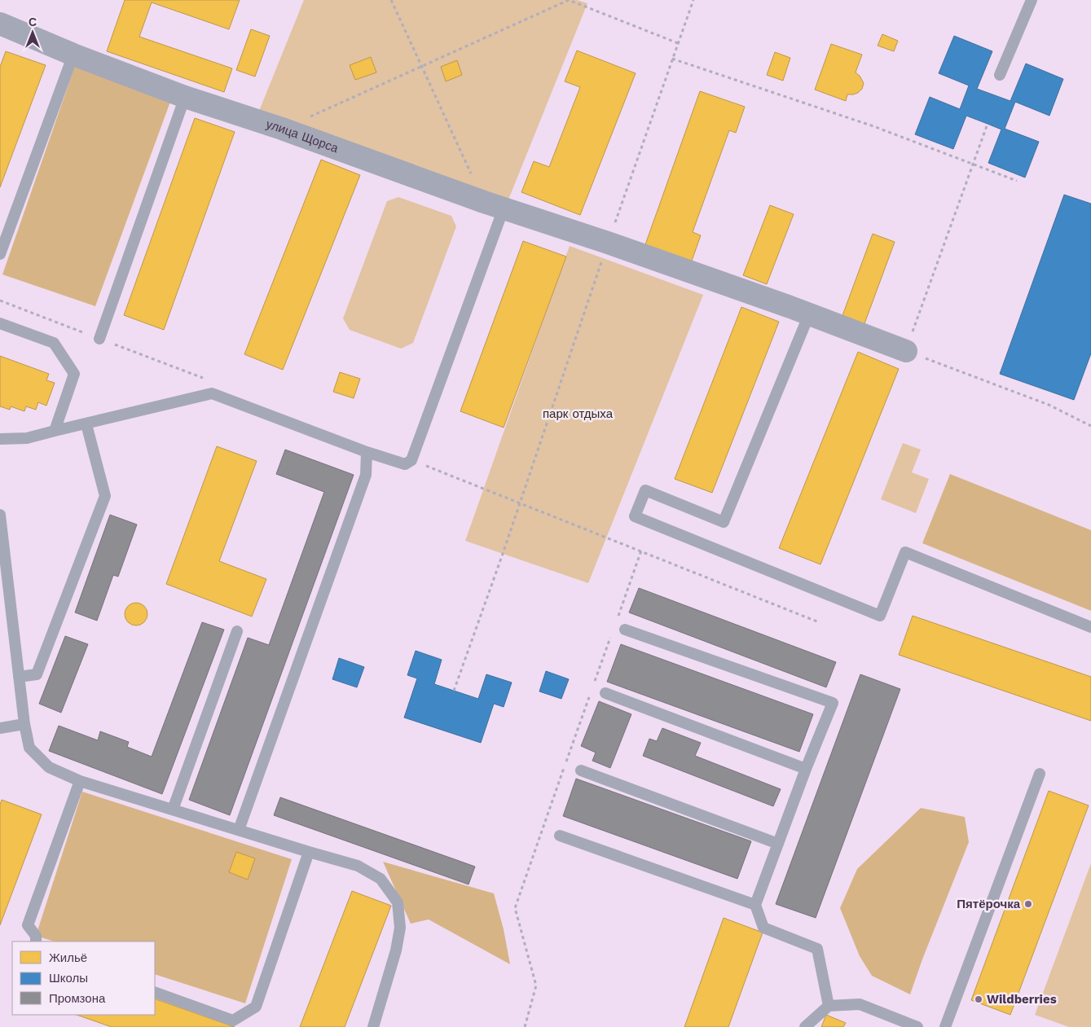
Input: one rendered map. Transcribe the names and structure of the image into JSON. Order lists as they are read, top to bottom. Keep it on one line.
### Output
{"streets":{"street":["улица Щорса"]},"parks":["парк отдыха"],"places":["Пятёрочка","Wildberries"],"legend":["Жильё","Школы","Промзона"],"north":"top"}
